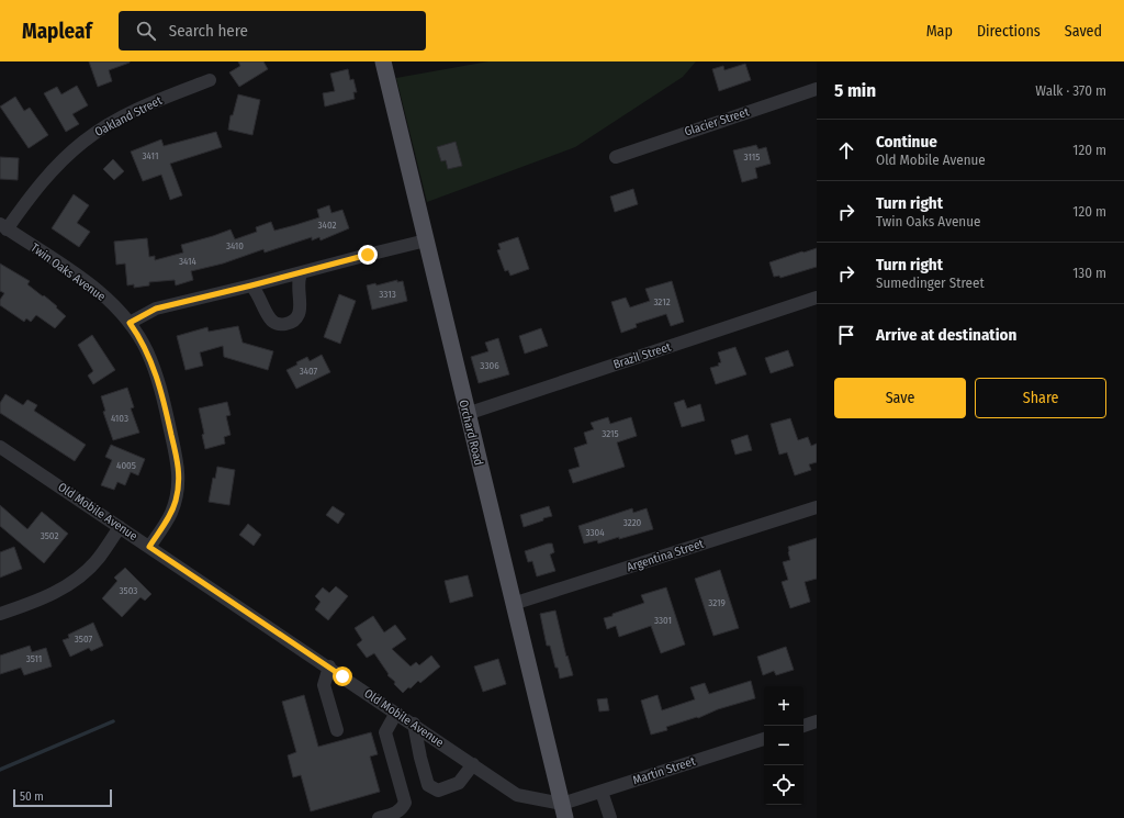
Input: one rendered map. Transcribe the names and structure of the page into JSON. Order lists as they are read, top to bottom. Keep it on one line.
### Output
{"streets":{"main road":["Orchard Road"],"street":["Oakland Street","Glacier Street","Twin Oaks Avenue","Brazil Street","Old Mobile Avenue","Argentina Street","Martin Street"]},"crossings":[["Oakland Street","Twin Oaks Avenue"],["Twin Oaks Avenue","Old Mobile Avenue"],["Brazil Street","Orchard Road"],["Orchard Road","Old Mobile Avenue"],["Orchard Road","Argentina Street"],["Orchard Road","Martin Street"],["Old Mobile Avenue","Martin Street"]],"house_numbers":["3411","3115","3402","3410","3414","3313","3212","3306","3407","4103","3215","4005","3220","3304","3502","3503","3219","3301","3507","3511"],"scale_bar":"50 m","page":{"header":"Mapleaf","search":"Search here","nav":["Map","Directions","Saved"],"heading":["5 min","Walk · 370 m"],"list":[["Continue","Old Mobile Avenue","120 m"],["Turn right","Twin Oaks Avenue","120 m"],["Turn right","Sumedinger Street","130 m"],"Arrive at destination"],"buttons":["Save","Share"],"map_buttons":["+","−"],"scale":"50 m"}}
